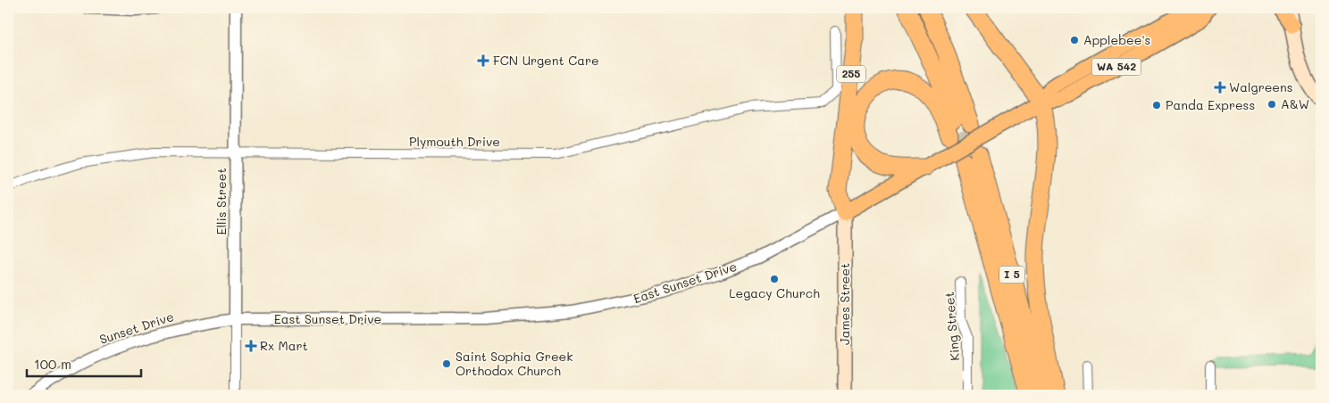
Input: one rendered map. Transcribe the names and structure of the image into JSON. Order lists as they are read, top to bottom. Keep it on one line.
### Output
{"streets":{"highway":["255","I 5"],"main road":["WA 542","East Sunset Drive","James Street"],"street":["Plymouth Drive","Ellis Street","King Street","Sunset Drive"]},"crossings":[["255","East Sunset Drive"],["255","James Street"],["Plymouth Drive","Ellis Street"],["Ellis Street","East Sunset Drive"],["Ellis Street","Sunset Drive"],["East Sunset Drive","James Street"],["East Sunset Drive","Sunset Drive"]],"places":{"other":["Applebee's","A&W","Panda Express","Legacy Church","Saint Sophia Greek Orthodox Church"],"health":["FCN Urgent Care","Walgreens","Rx Mart"]},"scale_bar":"100 m"}
